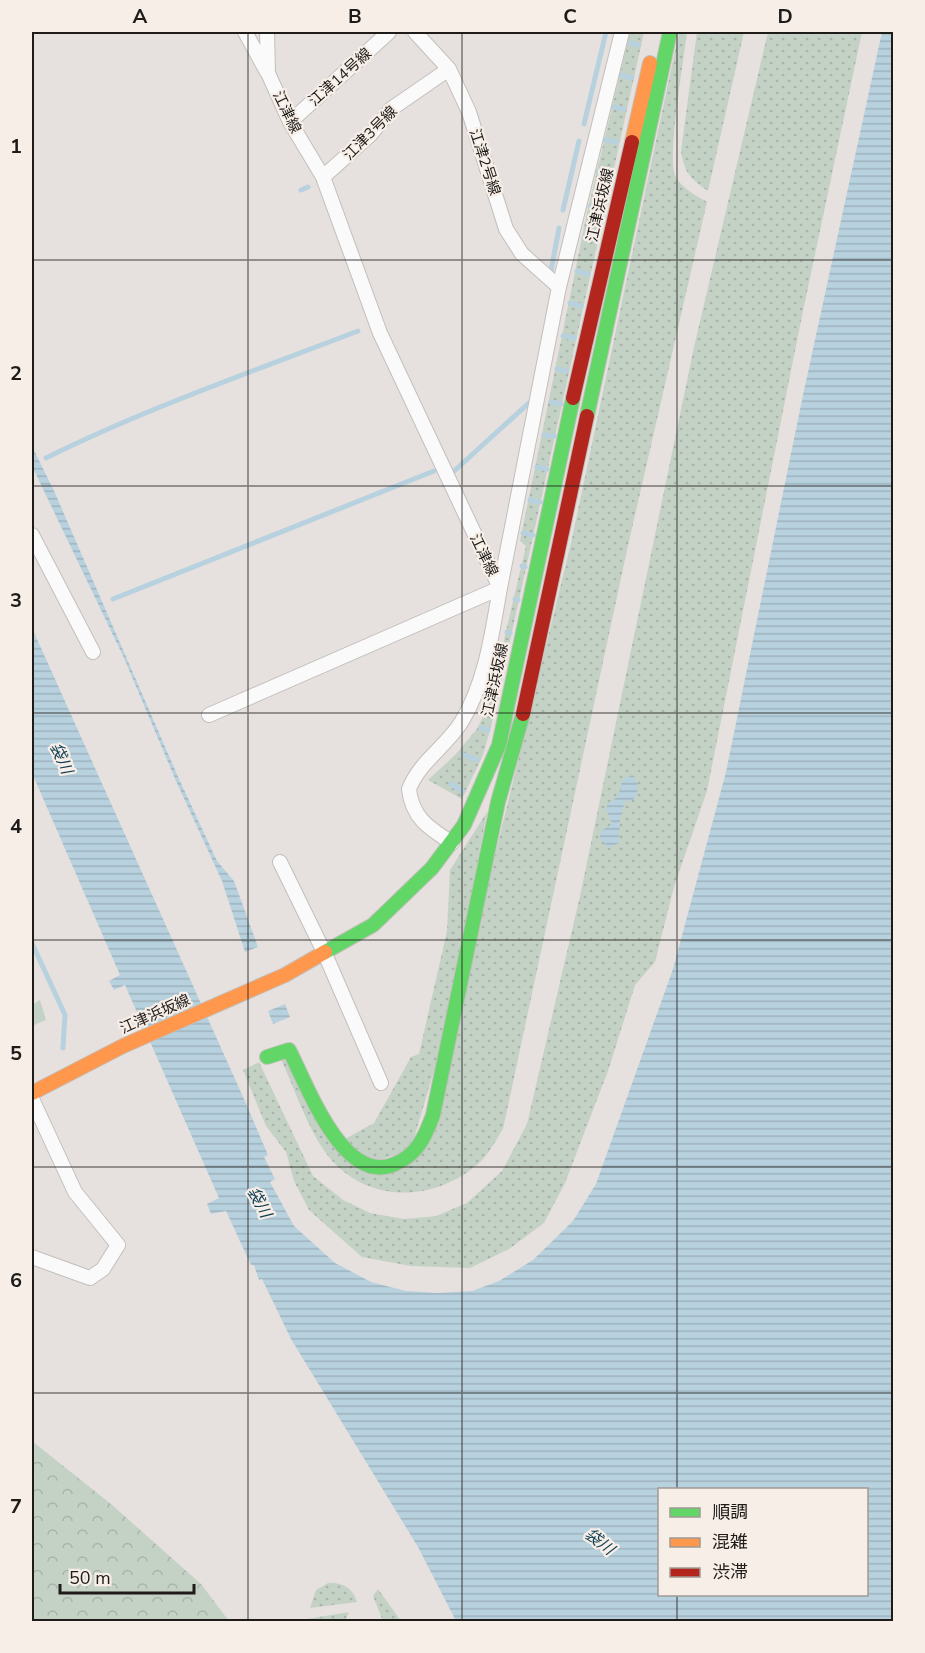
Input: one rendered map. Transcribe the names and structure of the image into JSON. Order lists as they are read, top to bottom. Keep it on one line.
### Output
{"streets":{"street":["江津14号線","江津線","江津3号線","江津2号線","江津浜坂線"]},"crossings":[["江津14号線","江津線"],["江津線","江津3号線"],["江津線","江津2号線"],["江津3号線","江津2号線"]],"water":["袋川"],"legend":["順調","混雑","渋滞"],"scale_bar":"50 m","grid":{"columns":["A","B","C","D"],"rows":["1","2","3","4","5","6","7"]}}
